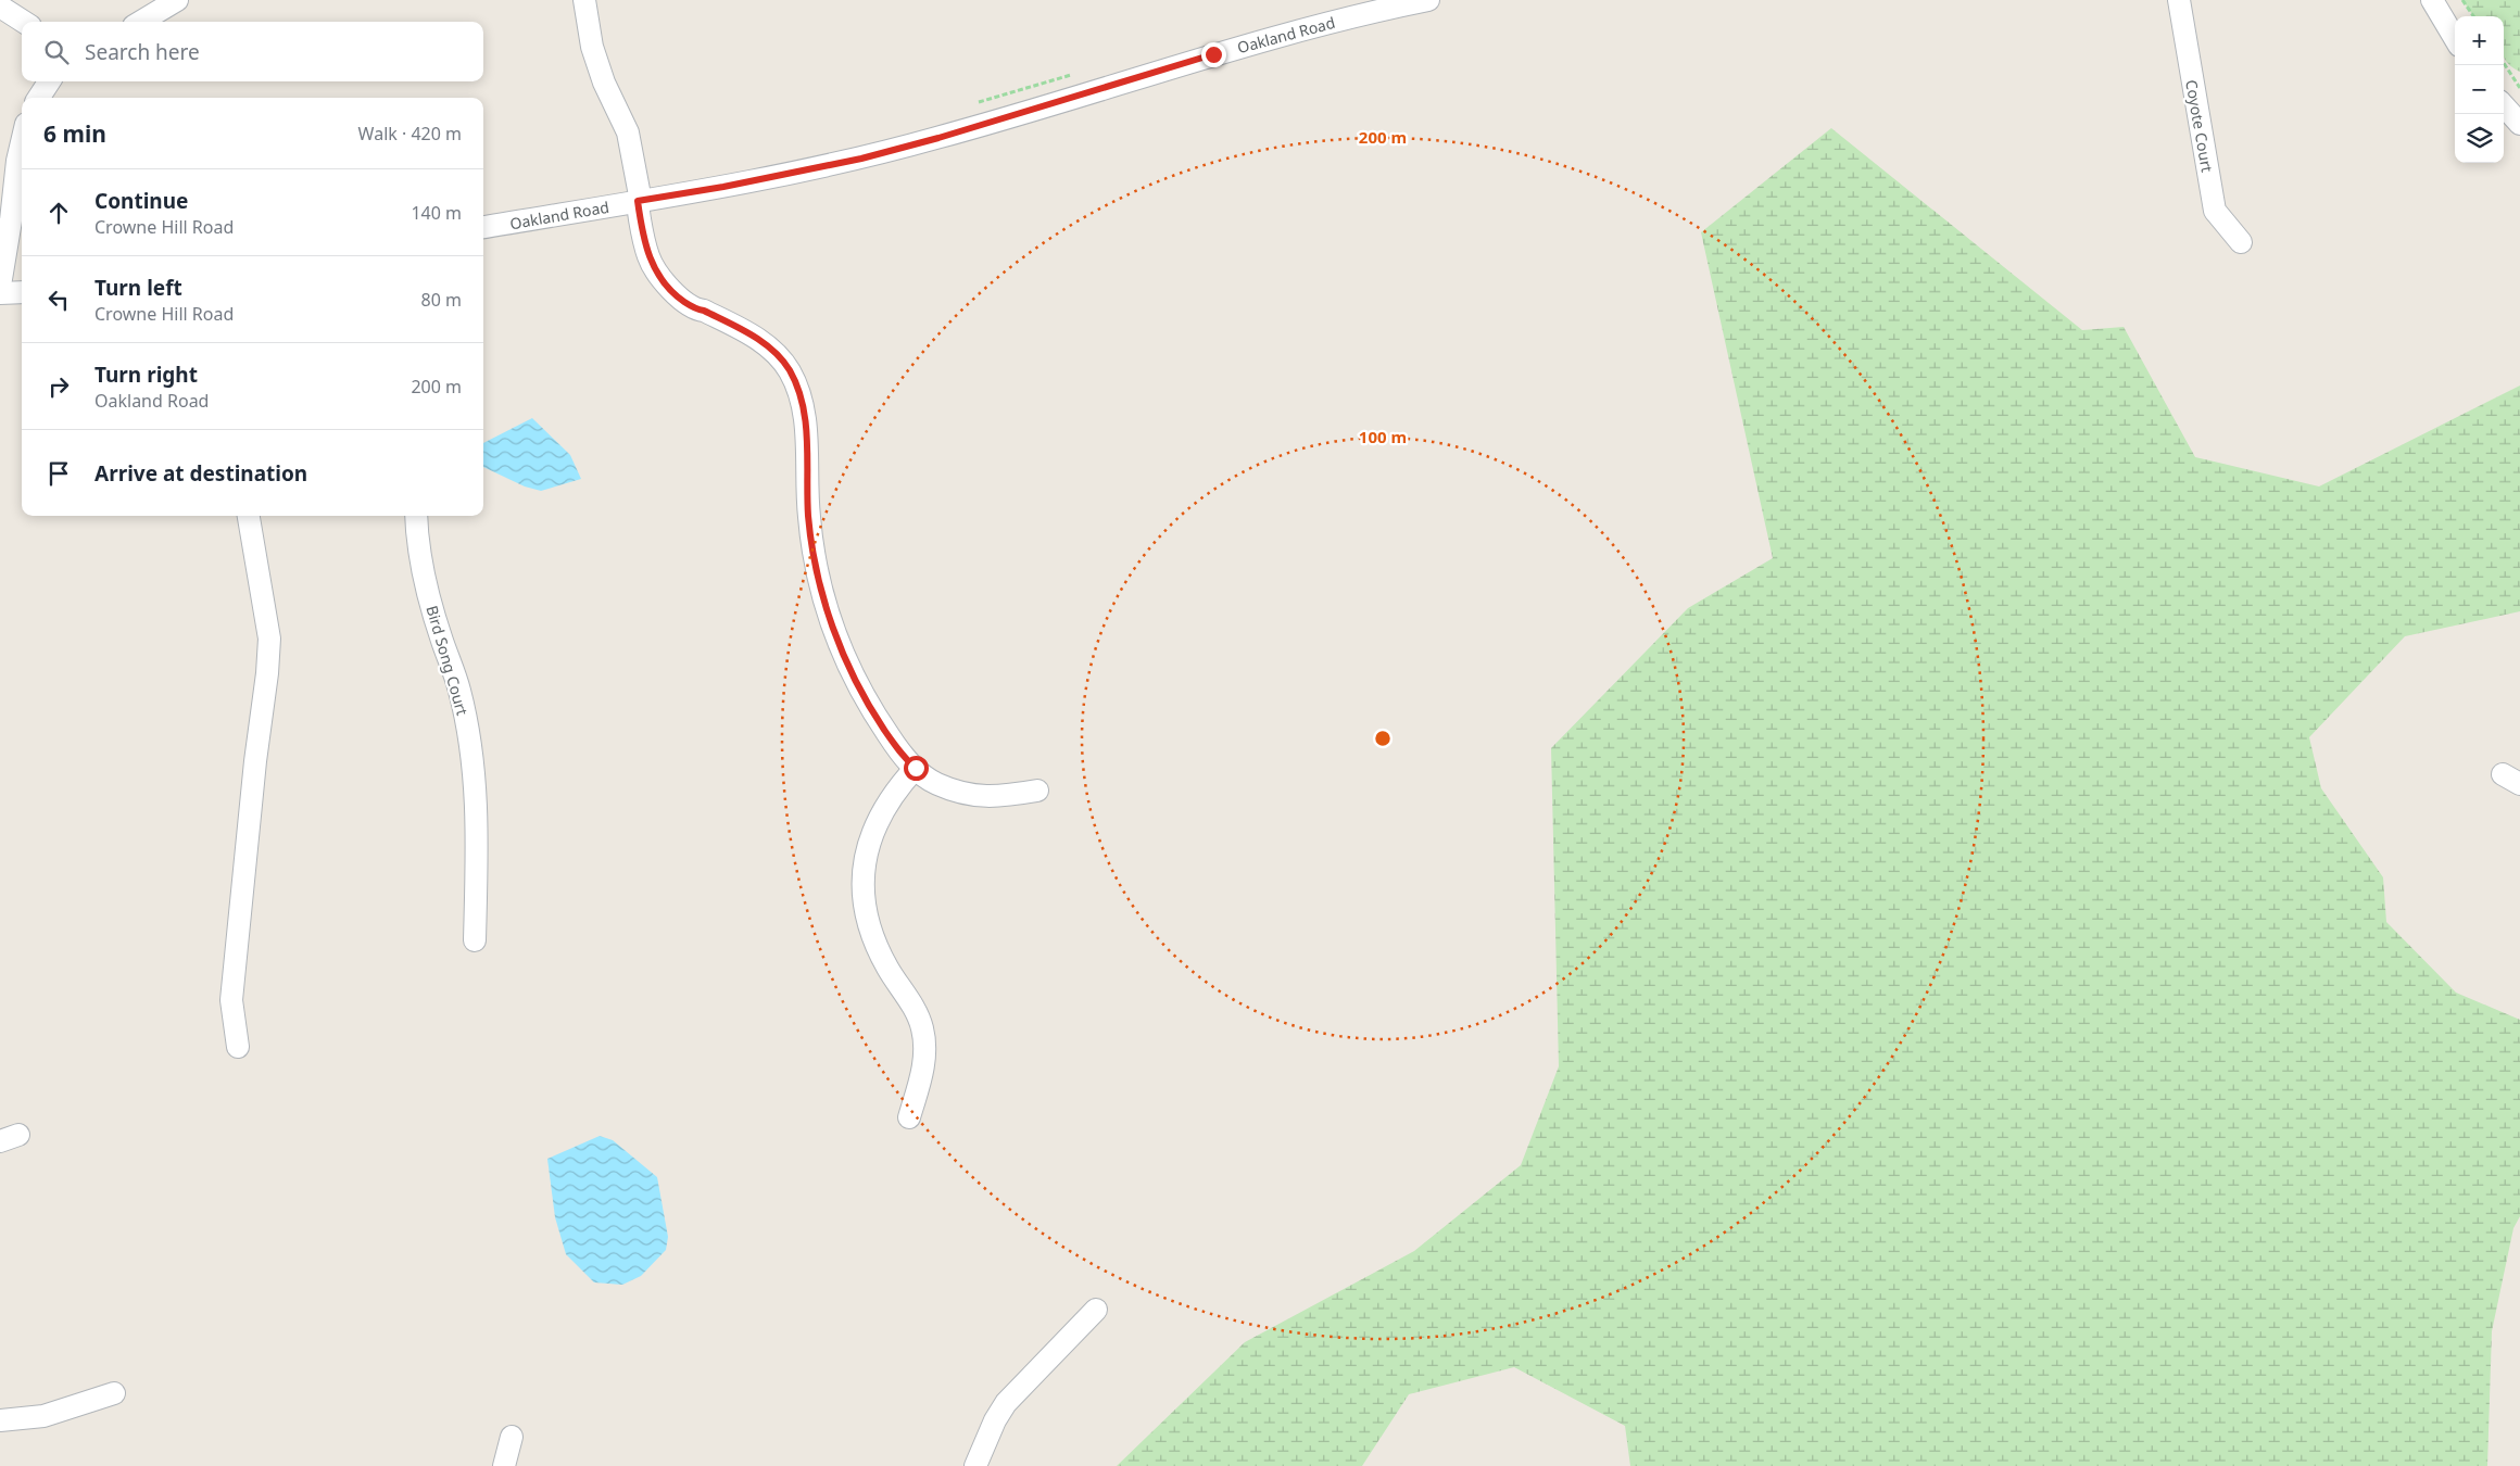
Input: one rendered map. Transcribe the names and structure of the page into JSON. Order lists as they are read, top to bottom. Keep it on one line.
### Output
{"streets":{"street":["Oakland Road","Coyote Court","Bird Song Court"]},"page":{"map_buttons":["+","−"],"search":"Search here","heading":["6 min","Walk · 420 m"],"list":[["Continue","Crowne Hill Road","140 m"],["Turn left","Crowne Hill Road","80 m"],["Turn right","Oakland Road","200 m"],"Arrive at destination"]},"rings":["200 m","100 m"]}
